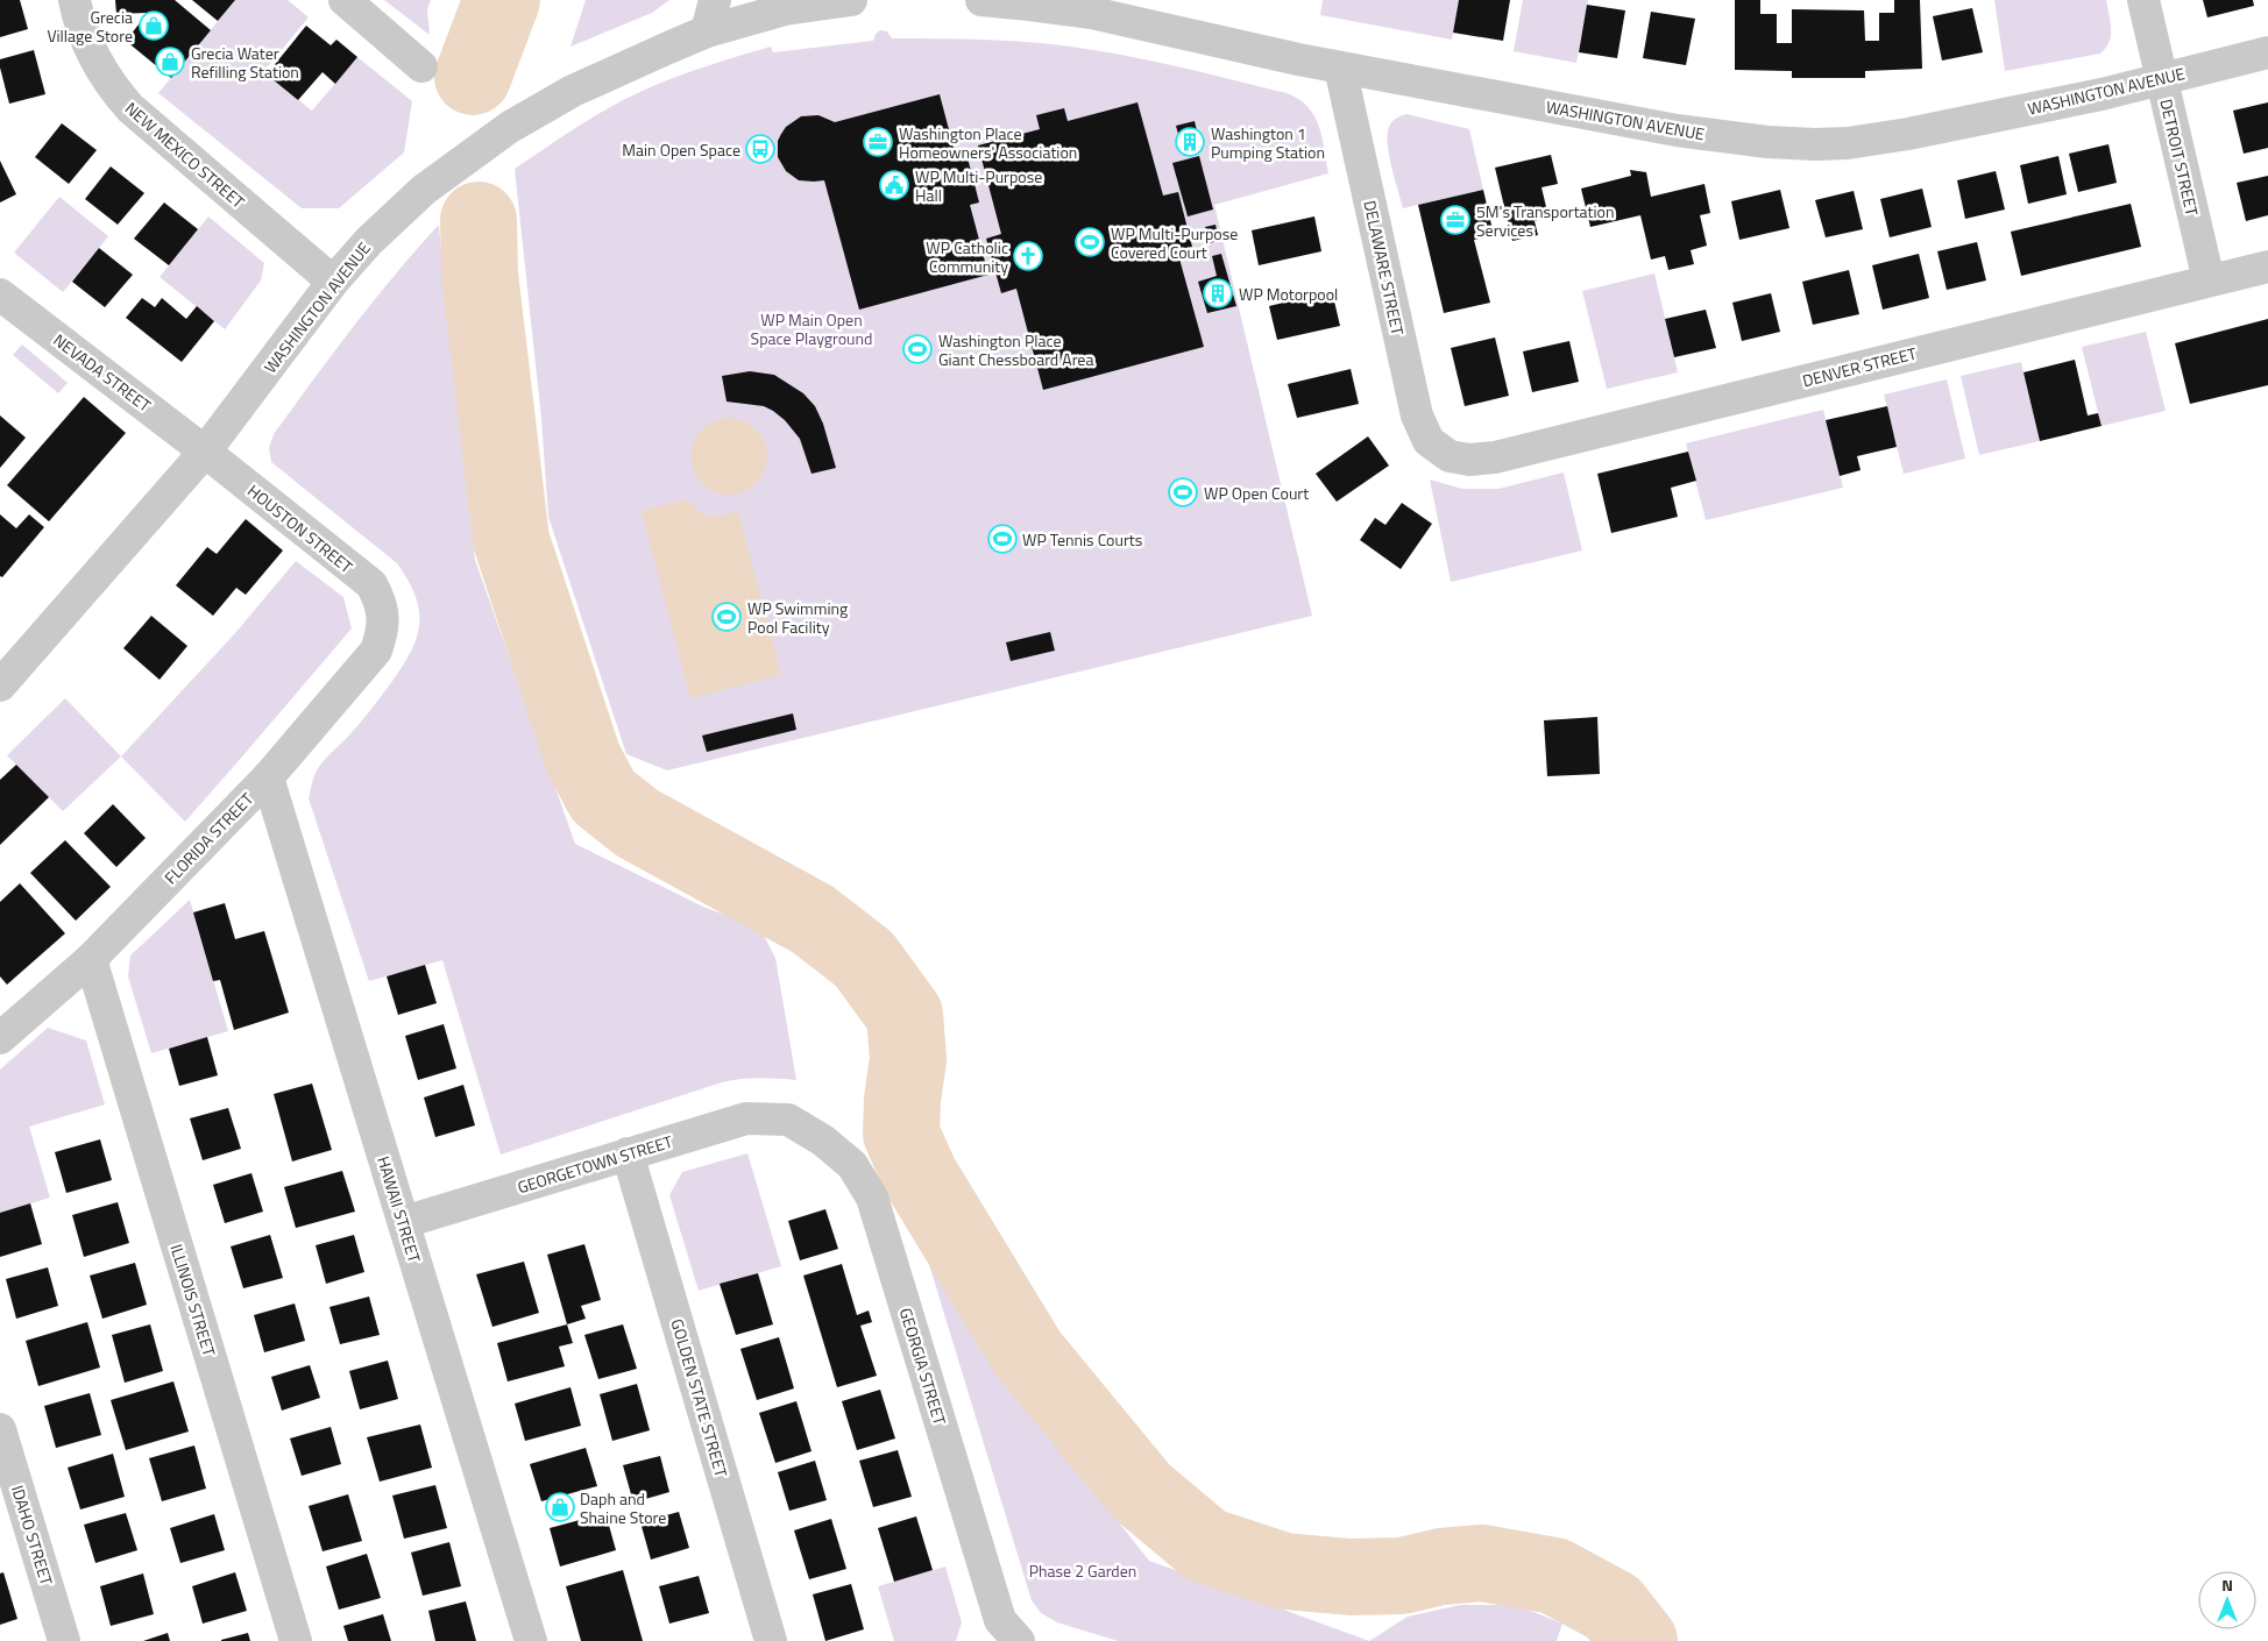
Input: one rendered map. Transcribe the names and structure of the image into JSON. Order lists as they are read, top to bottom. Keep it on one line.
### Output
{"streets":{"street":["WASHINGTON AVENUE","NEW MEXICO STREET","DETROIT STREET","DELAWARE STREET","DENVER STREET","NEVADA STREET","HOUSTON STREET","FLORIDA STREET","GEORGETOWN STREET","HAWAII STREET","ILLINOIS STREET","GEORGIA STREET","GOLDEN STATE STREET","IDAHO STREET"]},"crossings":[["WASHINGTON AVENUE","NEW MEXICO STREET"],["WASHINGTON AVENUE","DETROIT STREET"],["WASHINGTON AVENUE","DELAWARE STREET"],["WASHINGTON AVENUE","NEVADA STREET"],["WASHINGTON AVENUE","HOUSTON STREET"],["DETROIT STREET","DENVER STREET"],["DELAWARE STREET","DENVER STREET"],["NEVADA STREET","HOUSTON STREET"],["HOUSTON STREET","FLORIDA STREET"],["FLORIDA STREET","HAWAII STREET"],["FLORIDA STREET","ILLINOIS STREET"],["GEORGETOWN STREET","HAWAII STREET"],["GEORGETOWN STREET","GEORGIA STREET"],["GEORGETOWN STREET","GOLDEN STATE STREET"]],"parks":["WP Main Open Space Playground","Phase 2 Garden"],"places":{"shop":["Grecia Village Store","Grecia Water Refilling Station","Daph and Shaine Store"],"office":["Washington Place Homeowners' Association","5M's Transportation Services"],"building":["Washington 1 Pumping Station","WP Motorpool"],"bus stop":["Main Open Space"],"public building":["WP Multi-Purpose Hall"],"sports":["WP Multi-Purpose Covered Court","Washington Place Giant Chessboard Area","WP Open Court","WP Tennis Courts","WP Swimming Pool Facility"],"church":["WP Catholic Community"]},"north":"top"}
